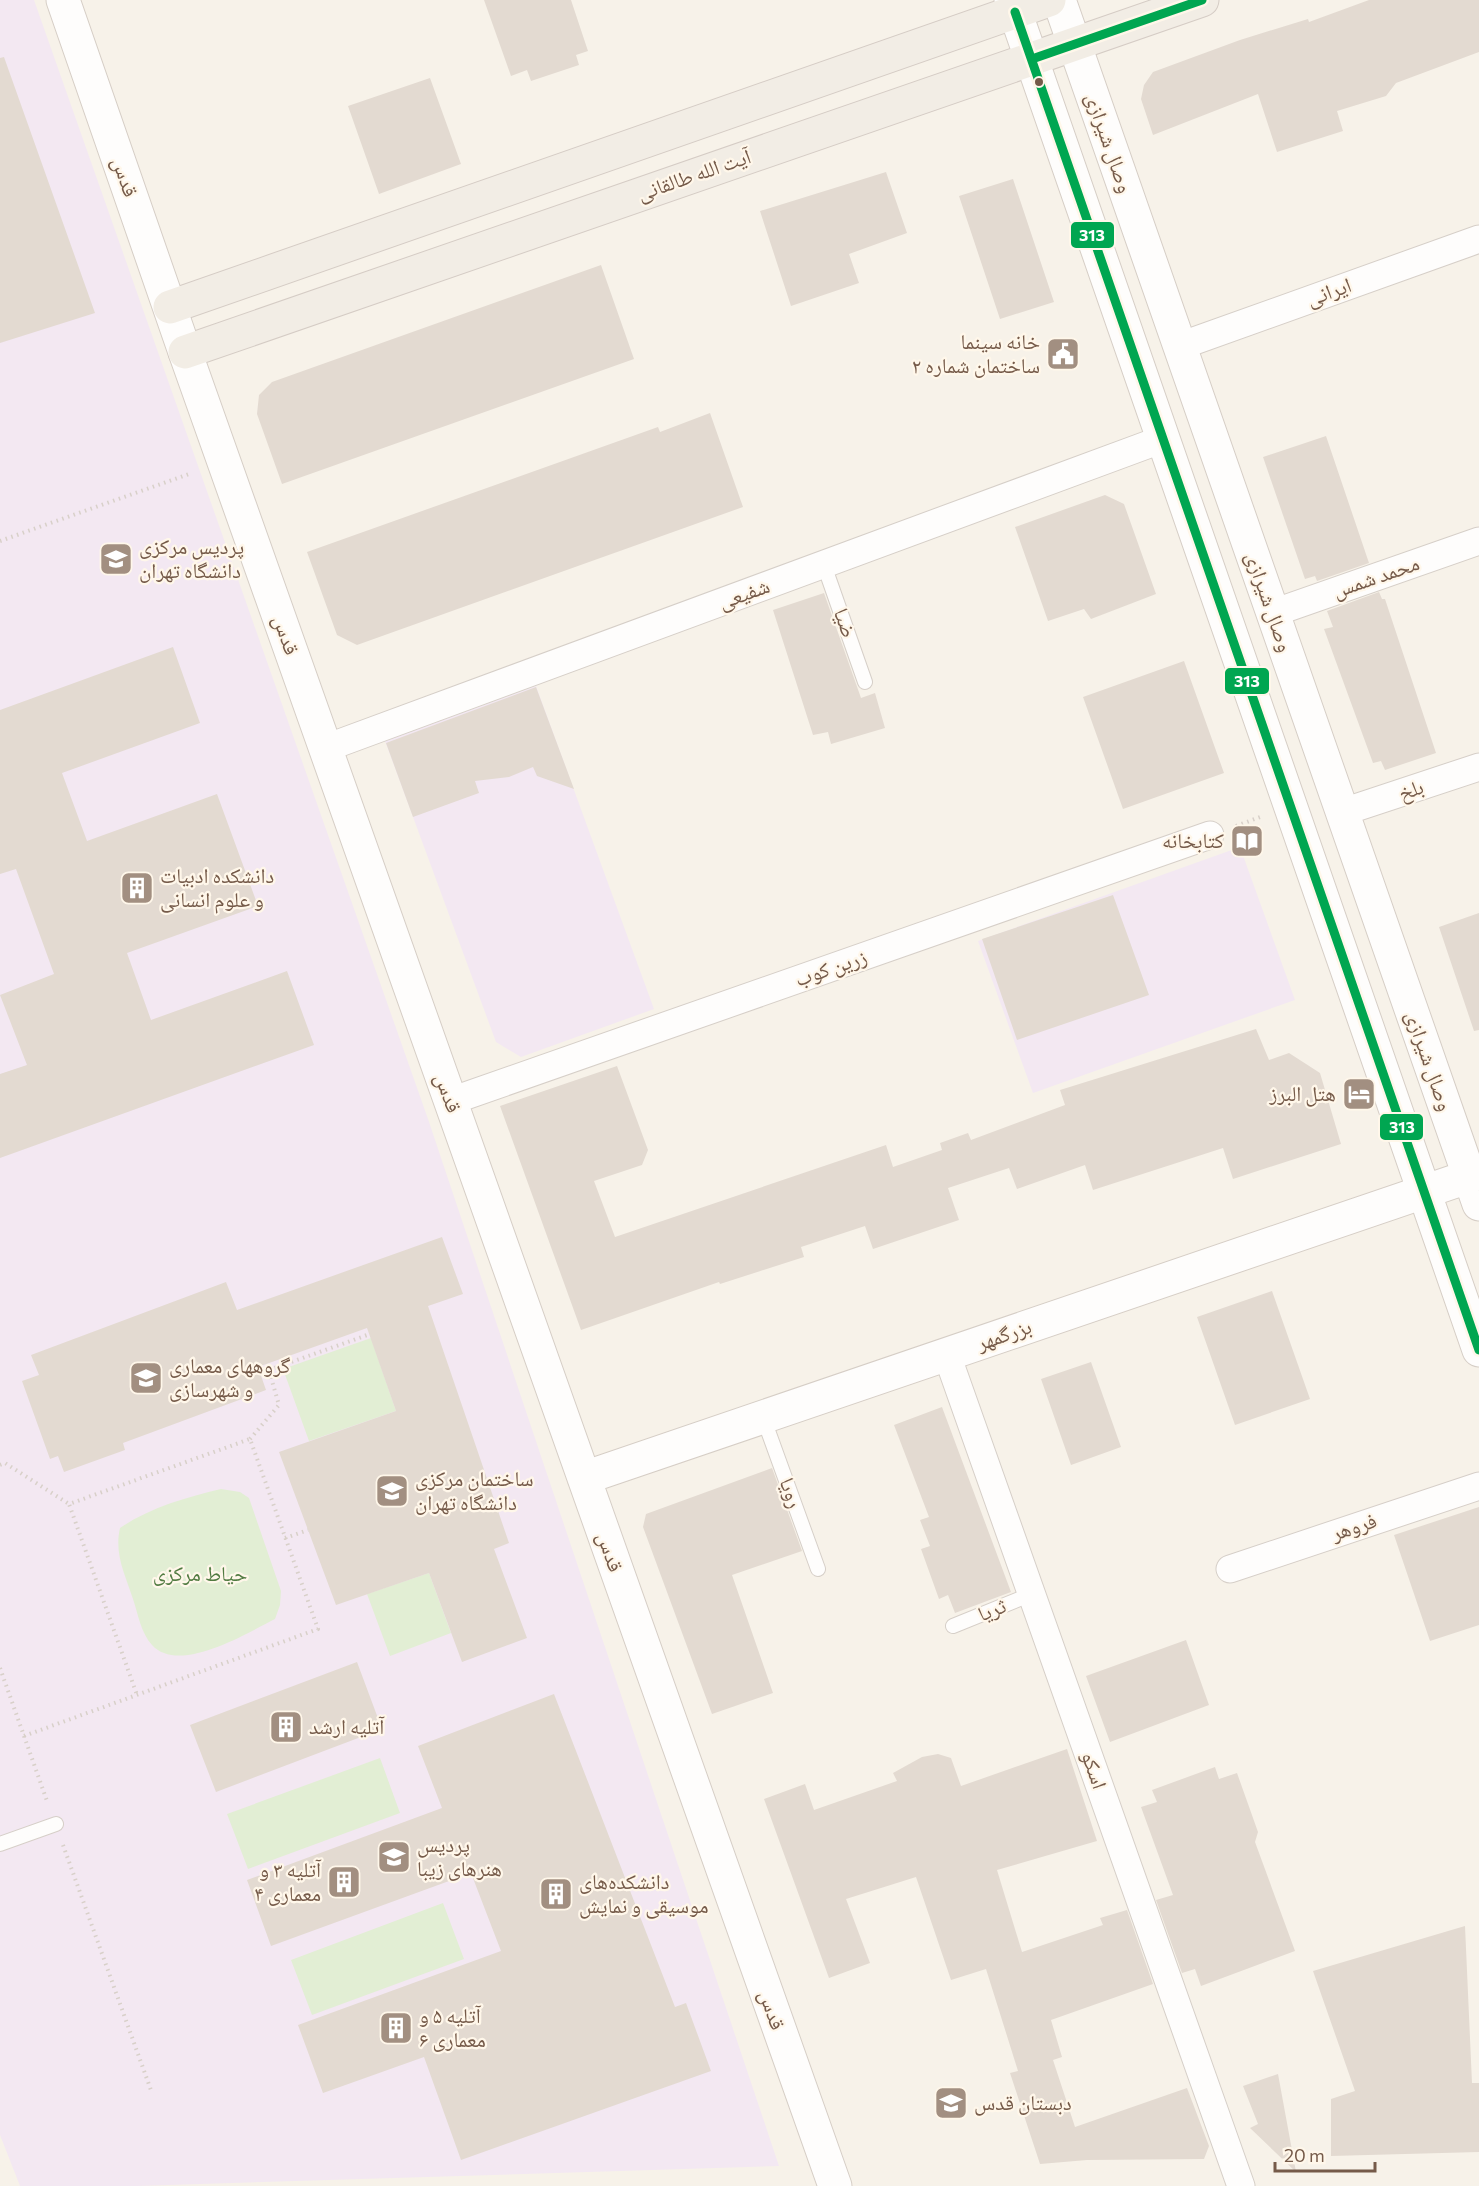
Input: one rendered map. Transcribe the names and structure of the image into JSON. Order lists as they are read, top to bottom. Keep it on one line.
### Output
{"streets":{"main road":["آیت الله طالقانی"],"street":["وصال شیرازی","قدس","ایرانی","محمد شمس","شفیعی","بلخ","زرین کوب","بزرگمهر","فروهر","اسکو"],"lane":["ضیا","رویا","ثریا"]},"crossings":[["وصال شیرازی","آیت الله طالقانی"],["وصال شیرازی","ایرانی"],["وصال شیرازی","محمد شمس"],["وصال شیرازی","بلخ"],["وصال شیرازی","بزرگمهر"],["آیت الله طالقانی","قدس"],["قدس","شفیعی"],["قدس","زرین کوب"],["قدس","بزرگمهر"],["شفیعی","ضیا"],["بزرگمهر","رویا"],["بزرگمهر","اسکو"],["ثریا","اسکو"]],"parks":["حیاط مرکزی"],"places":{"public building":["خانه سینما ساختمان شماره ۲"],"school or university":["پردیس مرکزی دانشگاه‌ تهران","گروههای معماری و شهرسازی","ساختمان مرکزی دانشگاه تهران","پردیس هنرهای زیبا","دبستان قدس"],"library":["کتابخانه"],"building":["دانشکده ادبیات و علوم انسانی","آتلیه ارشد","آتلیه ۳ و ۴ معماری","دانشکده‌های موسیقی و نمایش","آتلیه ۵ و ۶ معماری"],"hotel":["هتل البرز"]},"lines":["transit line 313"],"scale_bar":"20 m"}
